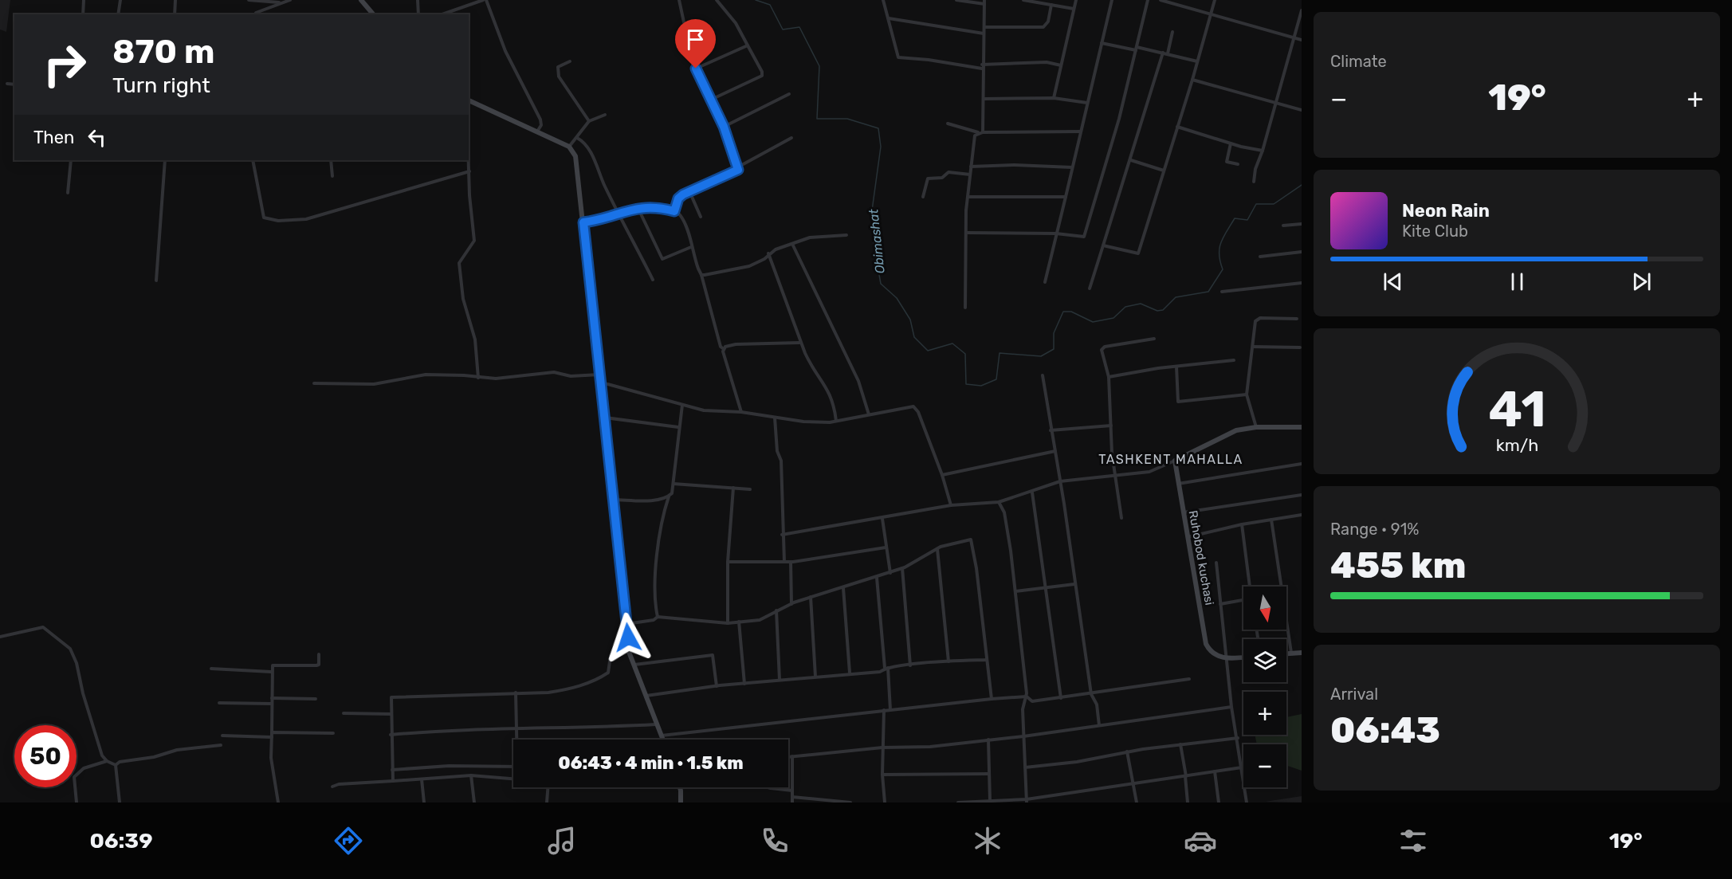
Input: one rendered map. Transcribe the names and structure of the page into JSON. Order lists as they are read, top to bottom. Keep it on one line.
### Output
{"streets":{"main road":["Ruhobod kuchasi"]},"districts":["TASHKENT MAHALLA"],"water":["Obimashat"],"north":"bottom","page":{"tile":["Climate",["Range · 91%","455 km"],["Arrival","06:43"]],"turn":["870 m","Turn right"],"heat":["−","19°","+"],"then":"Then","song":["Neon Rain","Kite Club"],"map_buttons":["+","−"],"limit":"50","trip":"06:43 · 4 min · 1.5 km","tabs":["06:39","19°"],"gauge":["41","km/h"]}}
